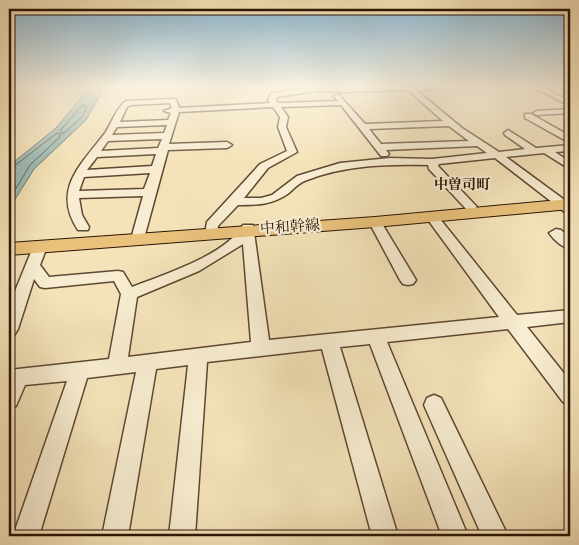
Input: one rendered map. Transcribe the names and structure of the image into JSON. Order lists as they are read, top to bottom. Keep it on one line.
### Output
{"streets":{"main road":["中和幹線"]},"districts":["中曽司町"]}
